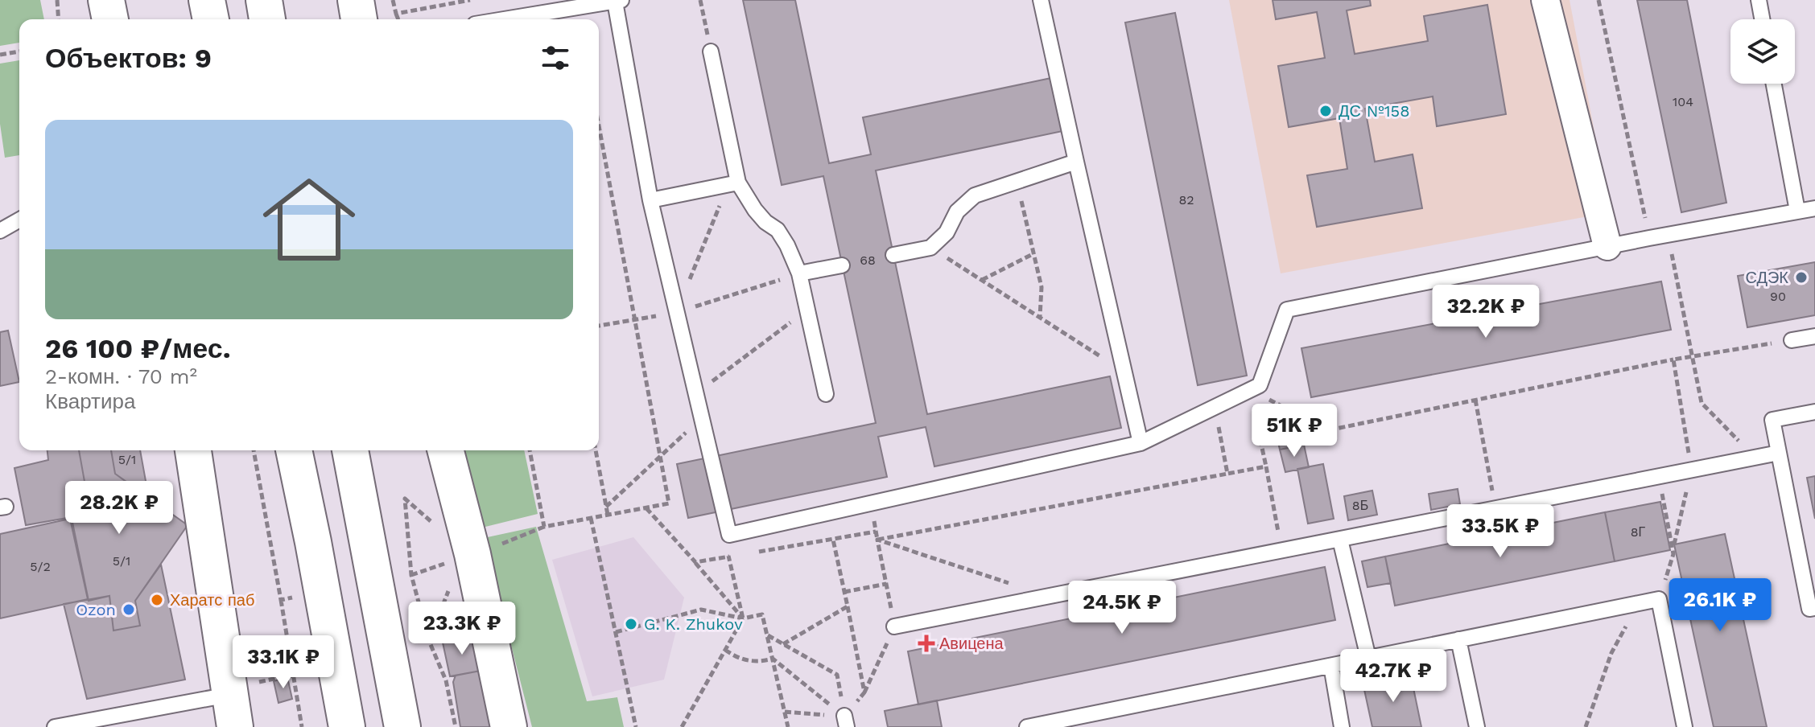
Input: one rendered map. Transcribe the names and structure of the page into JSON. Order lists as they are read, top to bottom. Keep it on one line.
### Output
{"places":{"other":["ДС №158","СДЭК","Харатс паб","Ozon","G. K. Zhukov"],"health":["Авицена"]},"house_numbers":["104","82","68","90","5/1","8Б","8Г","5/1","5/2"],"page":{"heading":"Объектов: 9","list":[{"name":"26 100 ₽/мес.","note":"2-комн. · 70 m² · Квартира"}],"price":["32.2K ₽","51K ₽","28.2K ₽","33.5K ₽","26.1K ₽","24.5K ₽","23.3K ₽","33.1K ₽","42.7K ₽"]}}
